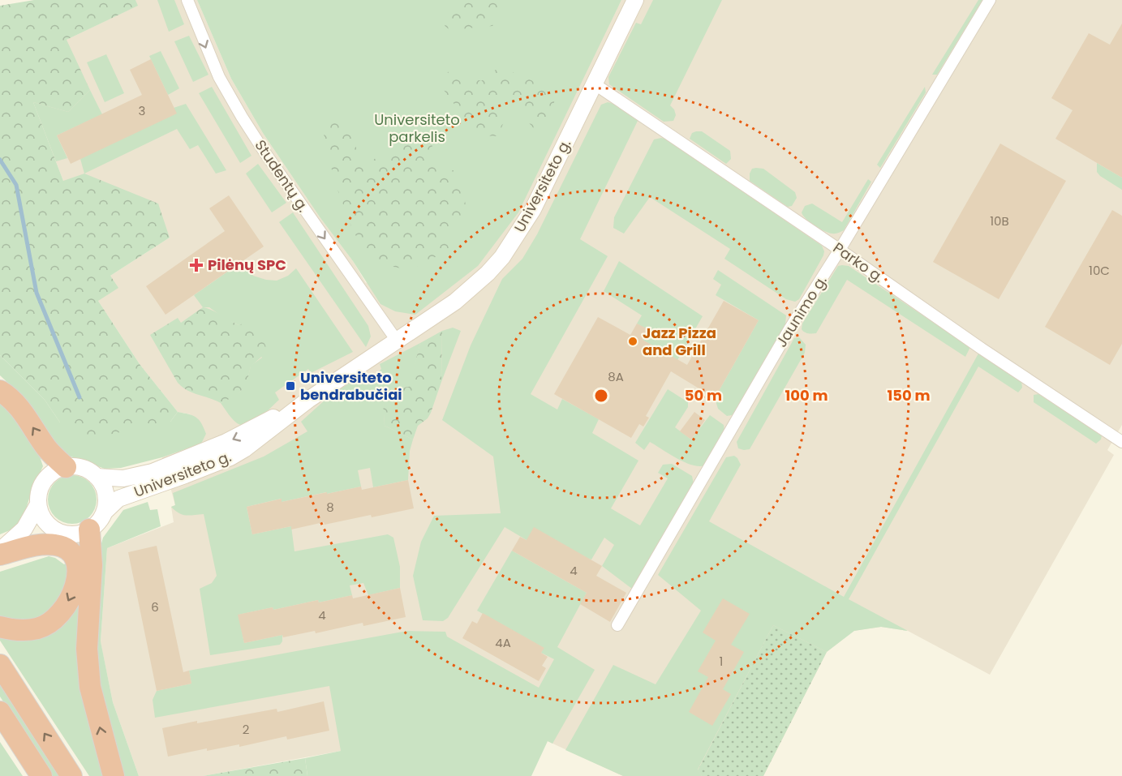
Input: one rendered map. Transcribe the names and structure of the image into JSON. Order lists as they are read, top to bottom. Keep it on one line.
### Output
{"streets":{"main road":["Universiteto g."],"street":["Studentų g.","Parko g.","Jaunimo g."]},"crossings":[["Studentų g.","Universiteto g."],["Universiteto g.","Parko g."],["Parko g.","Jaunimo g."]],"one_way":["Studentų g."],"parks":["Universiteto parkelis"],"places":{"health":["Pilėnų SPC"],"other":["Jazz Pizza and Grill"],"transit":["Universiteto bendrabučiai"]},"house_numbers":["3","10B","10C","8A","8","4","6","4","4A","1","2"],"rings":["50 m","100 m","150 m"]}
